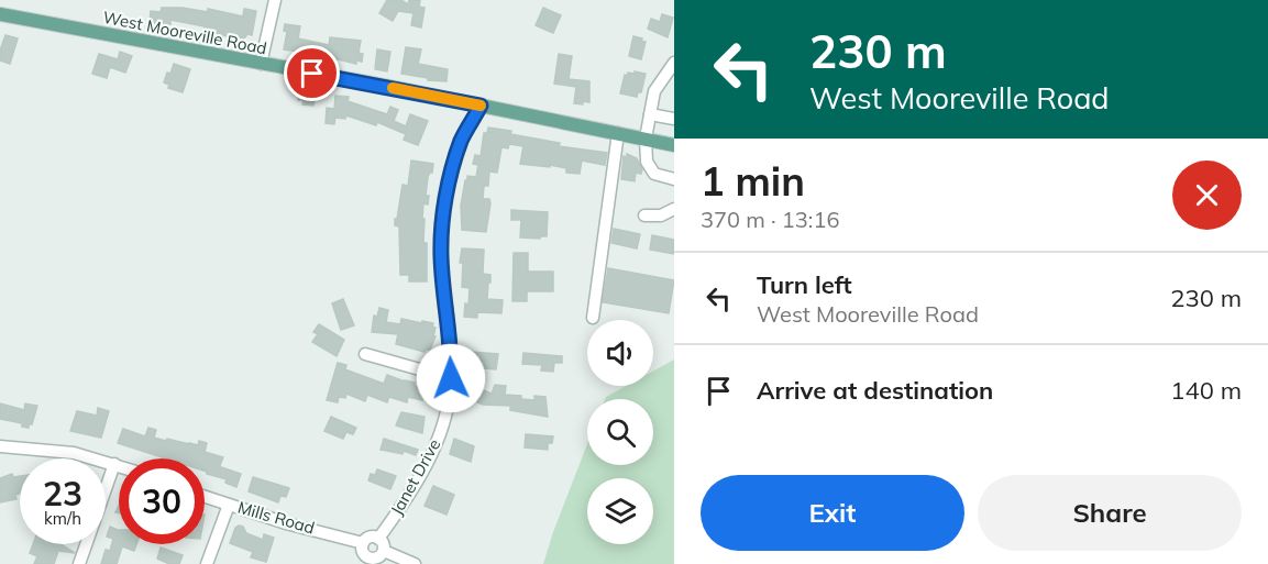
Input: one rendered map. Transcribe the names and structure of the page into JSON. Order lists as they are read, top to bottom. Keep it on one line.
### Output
{"streets":{"main road":["West Mooreville Road"],"street":["Janet Drive","Mills Road"]},"crossings":[["West Mooreville Road","Janet Drive"],["Janet Drive","Mills Road"]],"page":{"turn":["230 m","West Mooreville Road"],"heading":["1 min","370 m · 13:16"],"list":[{"name":"Turn left","note":"West Mooreville Road","value":"230 m"},{"name":"Arrive at destination","value":"140 m"}],"speed":"23 km/h","limit":"30","buttons":["Exit","Share"]}}
